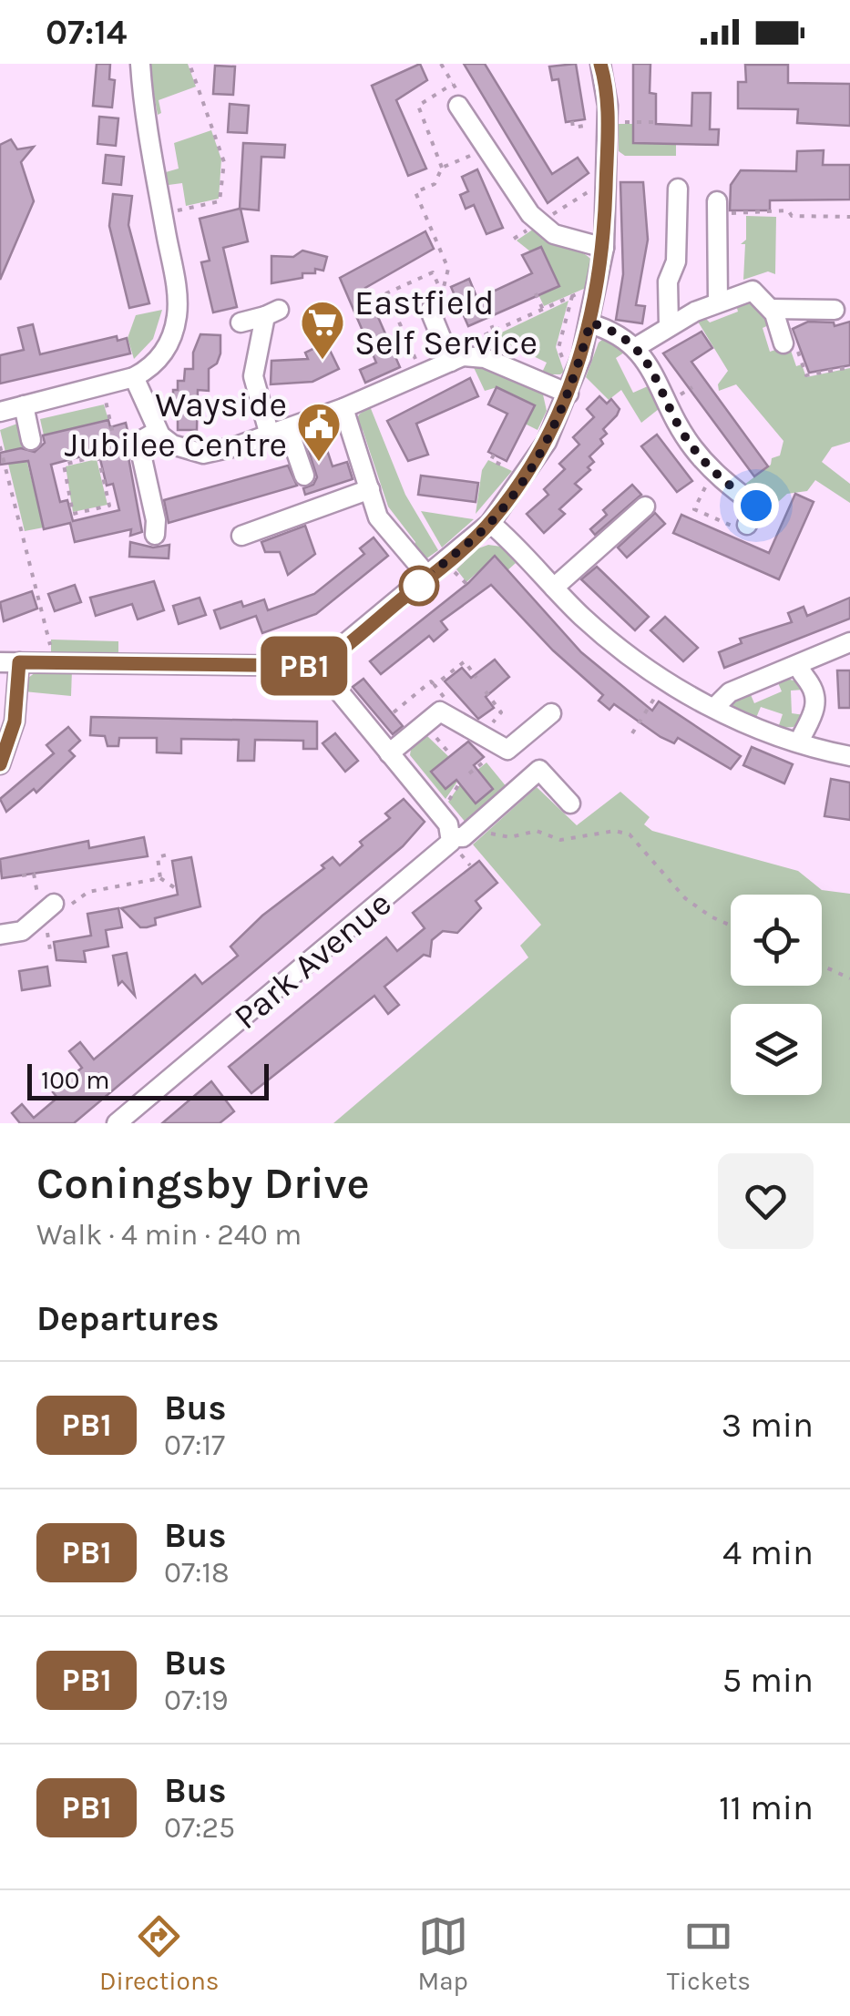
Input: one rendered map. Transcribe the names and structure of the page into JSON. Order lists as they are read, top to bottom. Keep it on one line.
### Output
{"streets":{"street":["Park Avenue"]},"places":{"supermarket":["Eastfield Self Service"],"public building":["Wayside Jubilee Centre"]},"lines":["bus line PB1"],"scale_bar":"100 m","page":{"status":"07:14","on_map":"PB1","scale":"100 m","heading":[["Coningsby Drive","Walk · 4 min · 240 m"],"Departures"],"list":[{"mark":"PB1","name":"Bus","note":"07:17","value":"3 min"},{"mark":"PB1","name":"Bus","note":"07:18","value":"4 min"},{"mark":"PB1","name":"Bus","note":"07:19","value":"5 min"},{"mark":"PB1","name":"Bus","note":"07:25","value":"11 min"}],"tabs":["Directions","Map","Tickets"]}}
